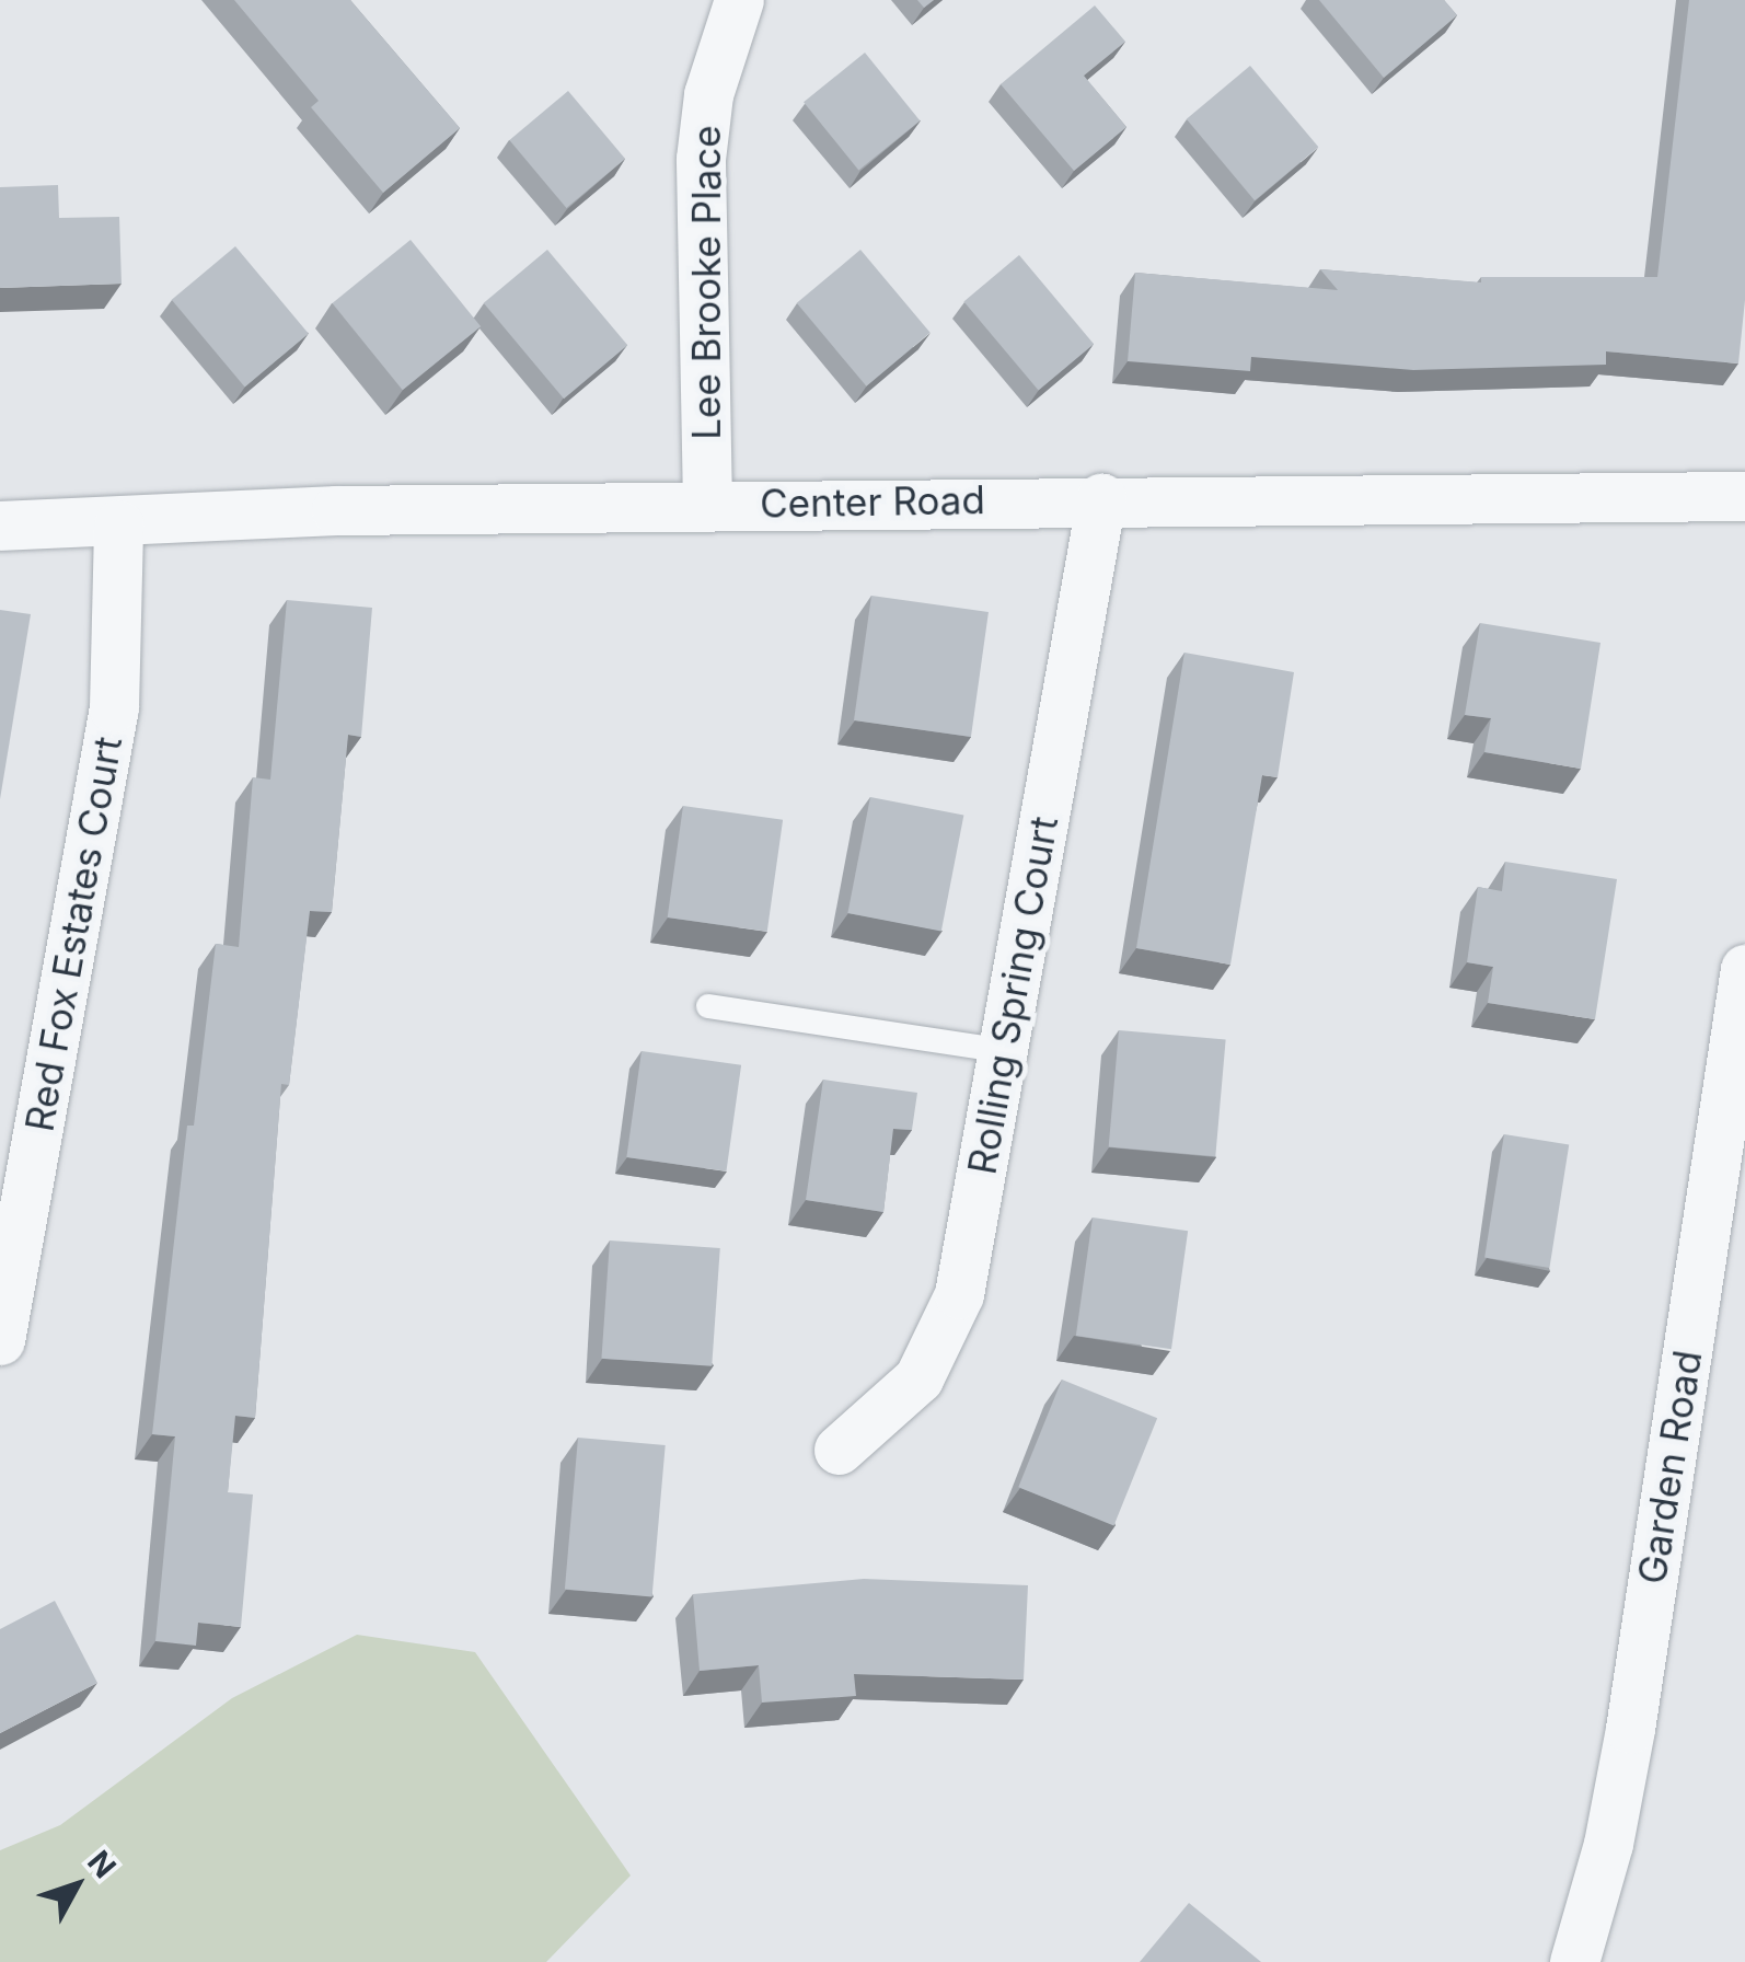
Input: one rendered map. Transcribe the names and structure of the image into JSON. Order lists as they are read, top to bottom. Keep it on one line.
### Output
{"streets":{"street":["Lee Brooke Place","Center Road","Red Fox Estates Court","Rolling Spring Court","Garden Road"]},"crossings":[["Lee Brooke Place","Center Road"],["Center Road","Red Fox Estates Court"],["Center Road","Rolling Spring Court"]],"north":"top right"}
